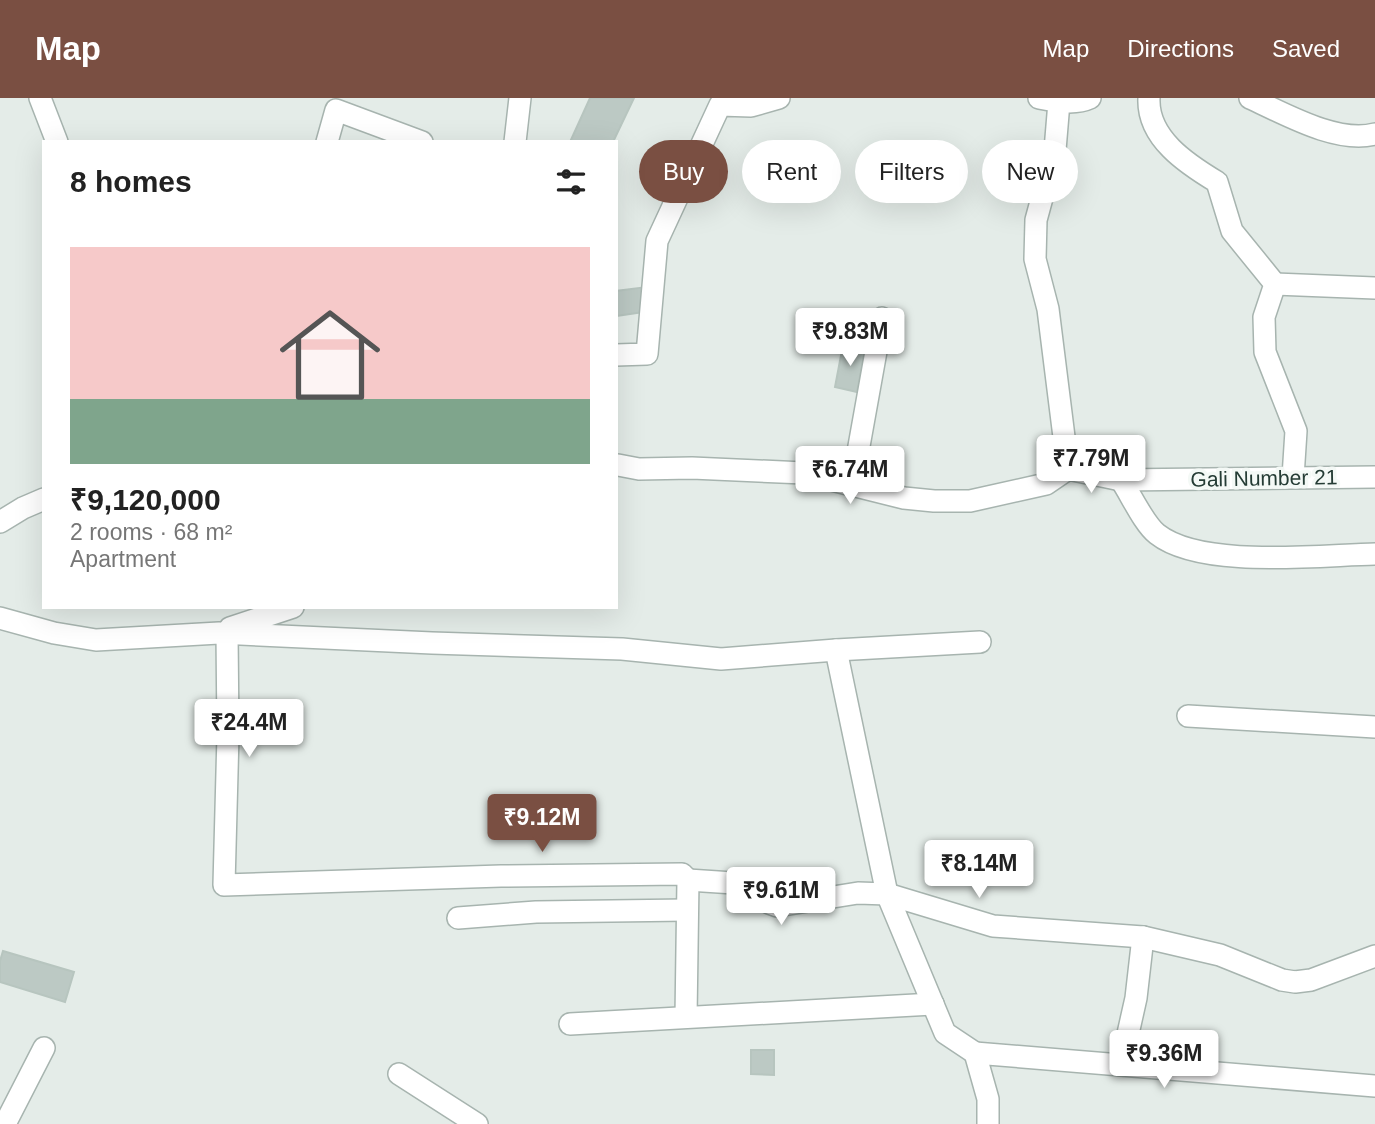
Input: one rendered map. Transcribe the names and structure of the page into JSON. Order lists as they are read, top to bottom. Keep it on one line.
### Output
{"streets":{"street":["Gali Number 21"]},"page":{"header":"Map","nav":["Map","Directions","Saved"],"chip":["Buy","Rent","Filters","New"],"heading":"8 homes","list":[{"name":"₹9,120,000","note":"2 rooms · 68 m² · Apartment"}],"price":["₹9.83M","₹7.79M","₹6.74M","₹24.4M","₹9.12M","₹8.14M","₹9.61M","₹9.36M"]}}
